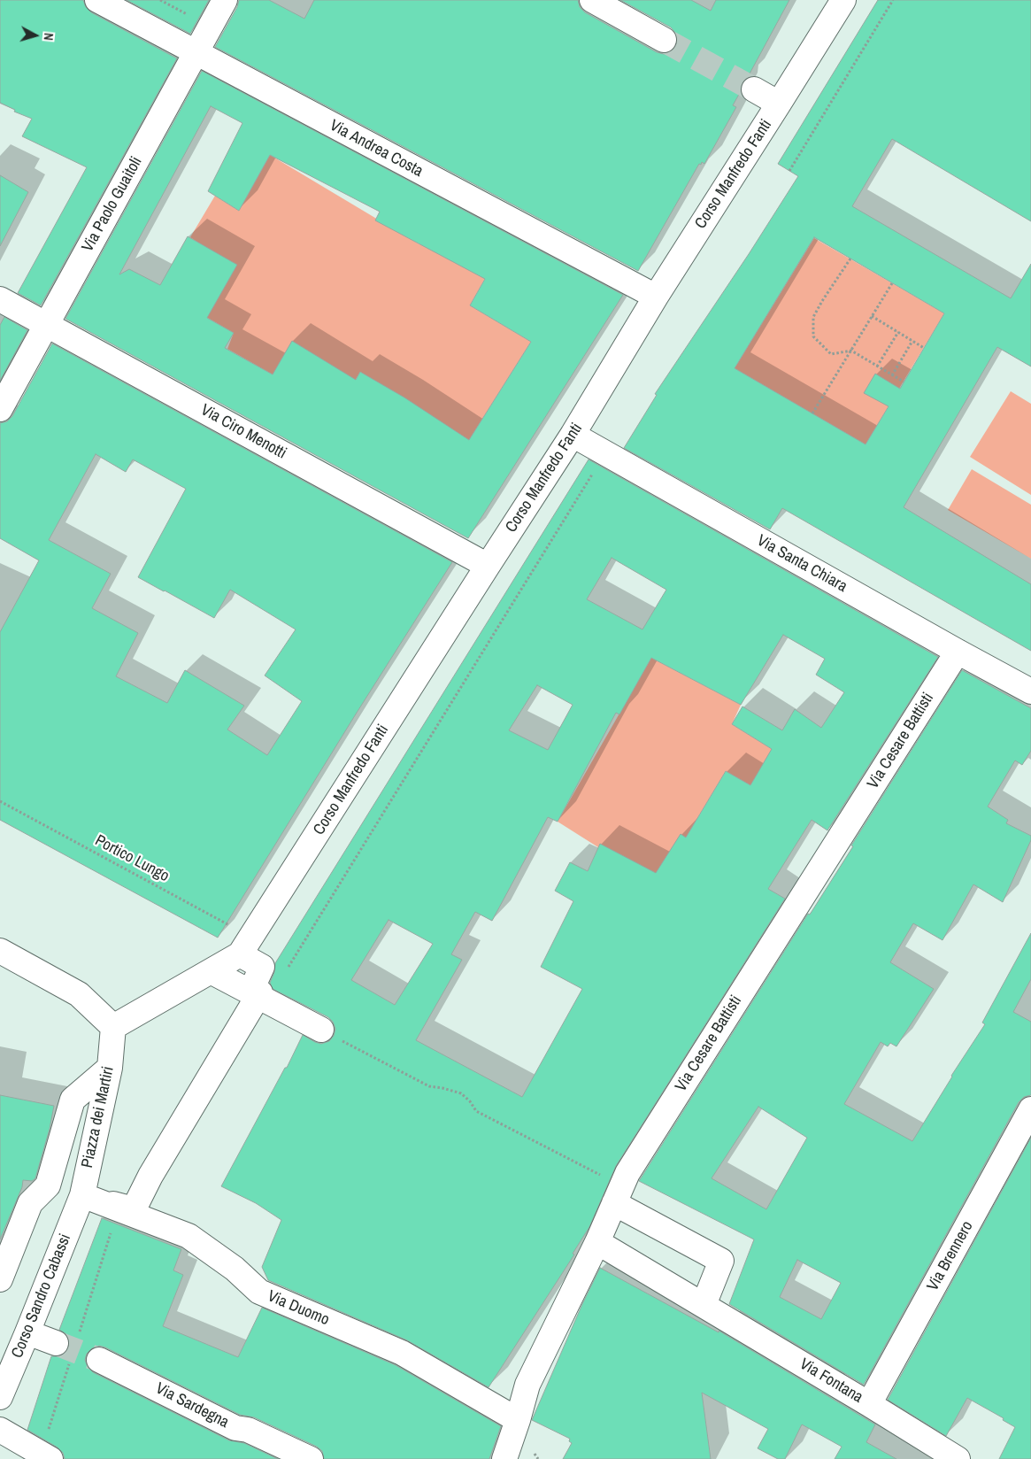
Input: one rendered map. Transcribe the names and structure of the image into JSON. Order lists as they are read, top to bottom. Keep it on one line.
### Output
{"streets":{"street":["Via Andrea Costa","Corso Manfredo Fanti","Via Paolo Guaitoli","Via Ciro Menotti","Via Santa Chiara","Via Cesare Battisti","Piazza dei Martiri","Via Brennero","Corso Sandro Cabassi","Via Duomo","Via Fontana","Via Sardegna"],"path":["Portico Lungo"]},"crossings":[["Via Andrea Costa","Corso Manfredo Fanti"],["Via Andrea Costa","Via Paolo Guaitoli"],["Corso Manfredo Fanti","Via Ciro Menotti"],["Corso Manfredo Fanti","Via Santa Chiara"],["Corso Manfredo Fanti","Portico Lungo"],["Via Paolo Guaitoli","Via Ciro Menotti"],["Via Santa Chiara","Via Cesare Battisti"],["Via Cesare Battisti","Via Duomo"],["Via Cesare Battisti","Via Fontana"],["Piazza dei Martiri","Corso Sandro Cabassi"],["Piazza dei Martiri","Via Duomo"],["Via Brennero","Via Fontana"],["Corso Sandro Cabassi","Via Duomo"]],"north":"right"}
